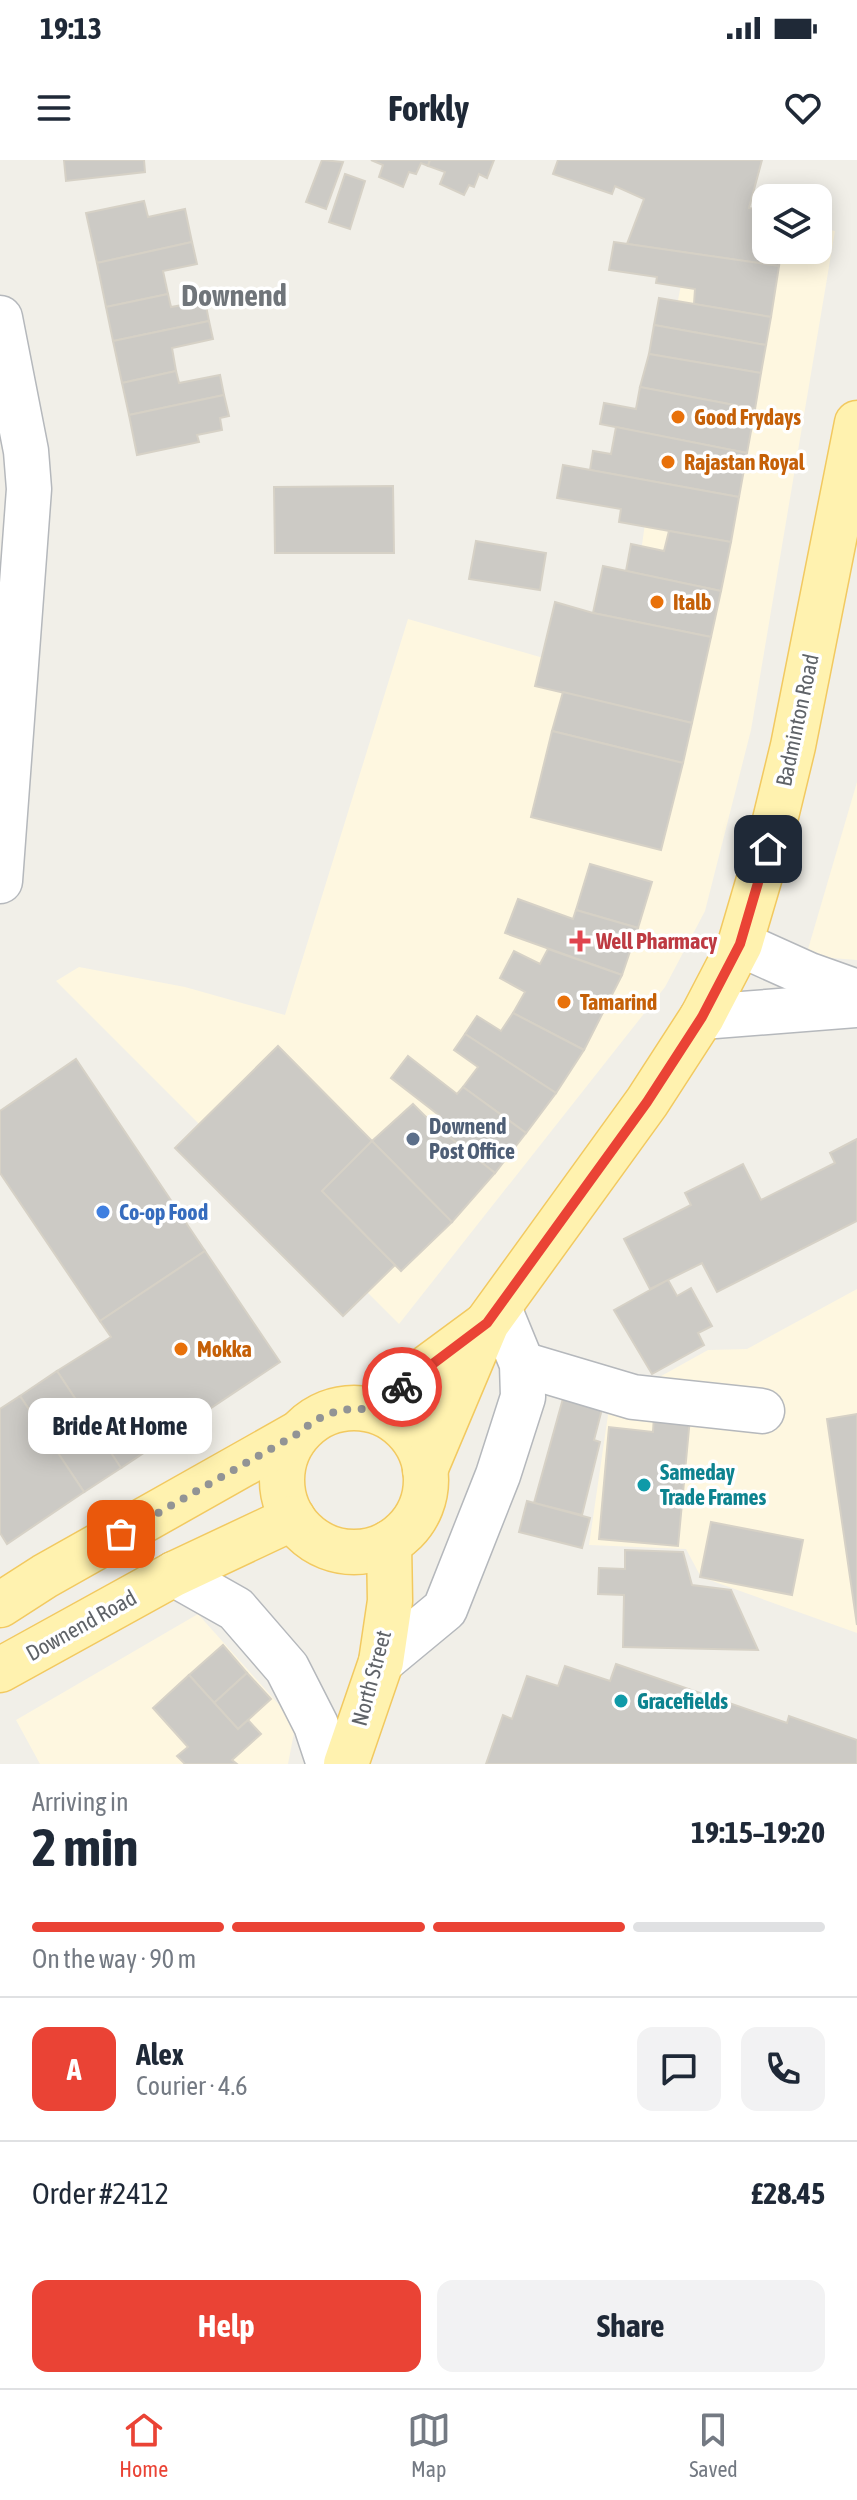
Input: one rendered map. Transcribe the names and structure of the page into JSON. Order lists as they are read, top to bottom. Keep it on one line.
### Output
{"streets":{"main road":["Badminton Road","Downend Road","North Street"]},"crossings":[["Badminton Road","Downend Road"],["Badminton Road","North Street"],["Downend Road","North Street"]],"districts":["Downend"],"places":{"other":["Good Frydays","Rajastan Royal","Italb","Tamarind","Downend Post Office","Co-op Food","Mokka","Sameday Trade Frames","Bride At Home","Gracefields"],"health":["Well Pharmacy"]},"page":{"status":"19:13","header":"Forkly","bubble":"Bride At Home","heading":["2 min","Arriving in","19:15–19:20"],"panel":["Alex","Courier · 4.6","Order #2412","£28.45"],"bar":"On the way · 90 m","round":"A","buttons":["Help","Share"],"tabs":["Home","Map","Saved"]}}
